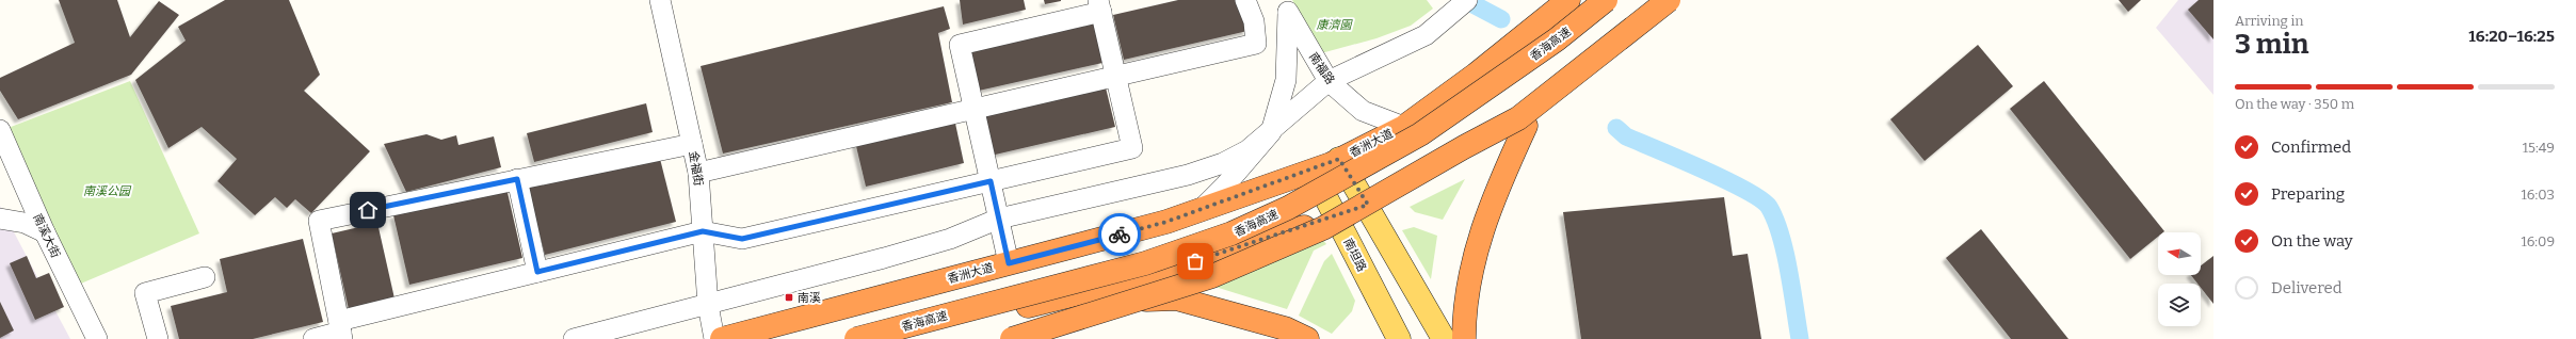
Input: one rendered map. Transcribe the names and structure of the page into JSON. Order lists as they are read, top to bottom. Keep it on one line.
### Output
{"streets":{"highway":["香海高速","香洲大道"],"main road":["南坦路"],"street":["南福路","金福街","南溪大街"]},"crossings":[["南福路","香洲大道"],["香洲大道","南坦路"]],"parks":["康濟園","南溪公园"],"places":{"transit":["南溪"]},"north":"left","page":{"heading":["3 min","Arriving in","16:20–16:25"],"bar":"On the way · 350 m","list":[["Confirmed","15:49"],["Preparing","16:03"],["On the way","16:09"],"Delivered"]}}
